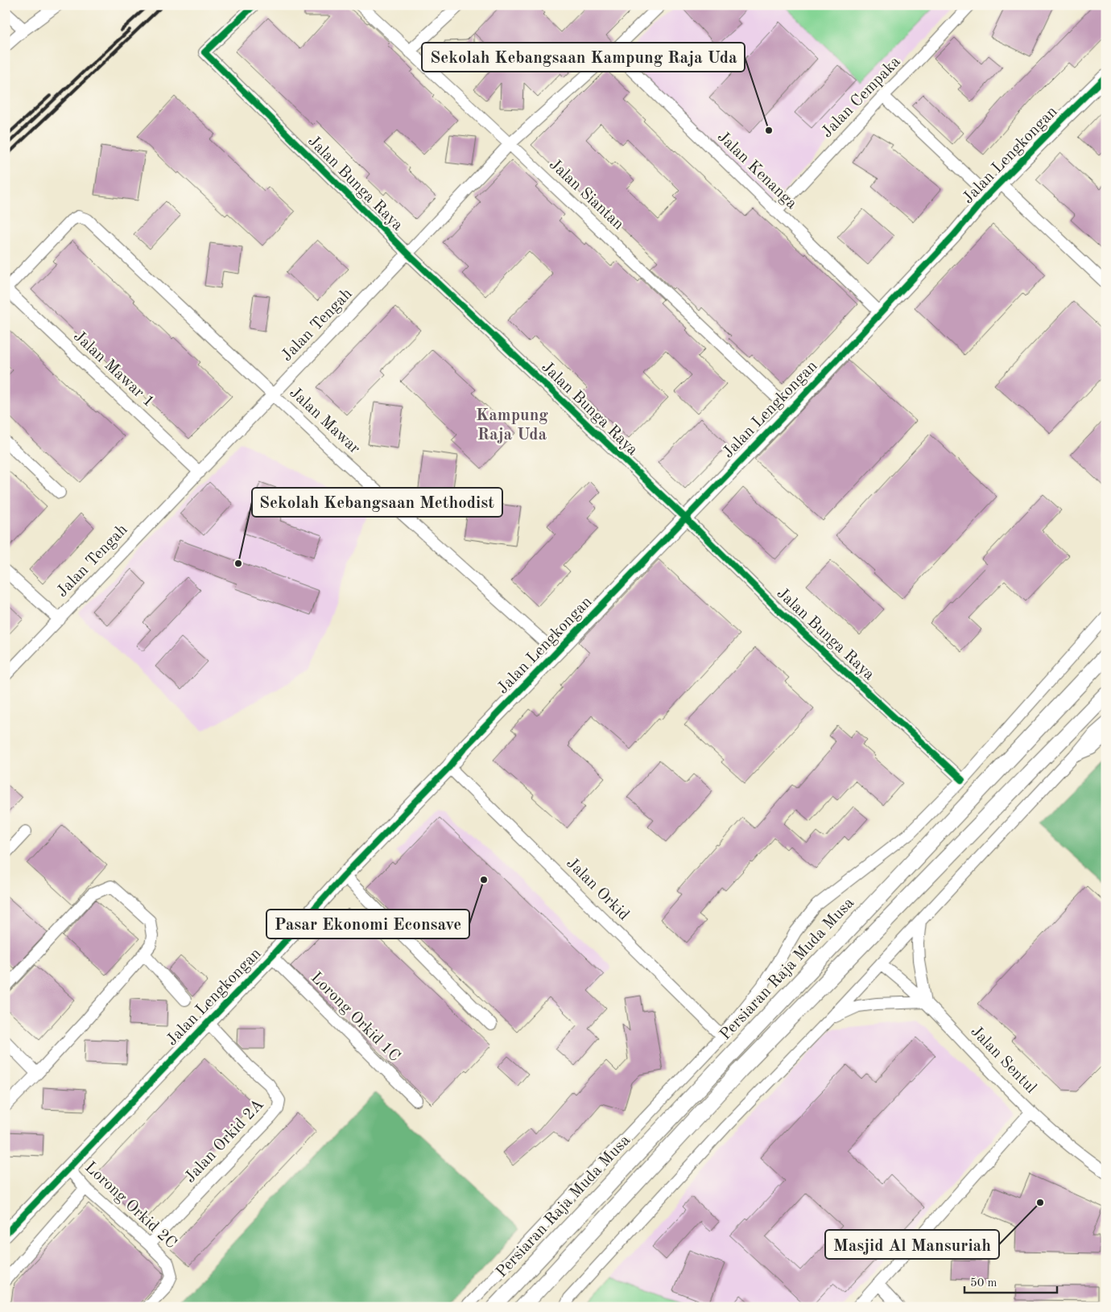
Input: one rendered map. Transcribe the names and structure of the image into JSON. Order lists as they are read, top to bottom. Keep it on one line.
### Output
{"streets":{"main road":["Jalan Lengkongan","Persiaran Raja Muda Musa"],"street":["Jalan Cempaka","Jalan Kenanga","Jalan Bunga Raya","Jalan Siantan","Jalan Tengah","Jalan Mawar 1","Jalan Mawar","Jalan Orkid","Lorong Orkid 1C","Jalan Sentul","Jalan Orkid 2A","Lorong Orkid 2C"]},"crossings":[["Jalan Cempaka","Jalan Kenanga"],["Jalan Lengkongan","Jalan Kenanga"],["Jalan Lengkongan","Jalan Bunga Raya"],["Jalan Lengkongan","Jalan Siantan"],["Jalan Lengkongan","Jalan Mawar"],["Jalan Lengkongan","Jalan Orkid"],["Jalan Lengkongan","Lorong Orkid 1C"],["Jalan Lengkongan","Jalan Orkid 2A"],["Jalan Lengkongan","Lorong Orkid 2C"],["Jalan Kenanga","Jalan Tengah"],["Jalan Bunga Raya","Jalan Tengah"],["Jalan Siantan","Jalan Tengah"],["Jalan Tengah","Jalan Mawar 1"],["Jalan Tengah","Jalan Mawar"],["Jalan Mawar 1","Jalan Mawar"],["Jalan Orkid 2A","Lorong Orkid 2C"]],"districts":["Kampung Raja Uda"],"places":["Sekolah Kebangsaan Kampung Raja Uda","Sekolah Kebangsaan Methodist","Pasar Ekonomi Econsave","Masjid Al Mansuriah"],"scale_bar":"50 m"}
